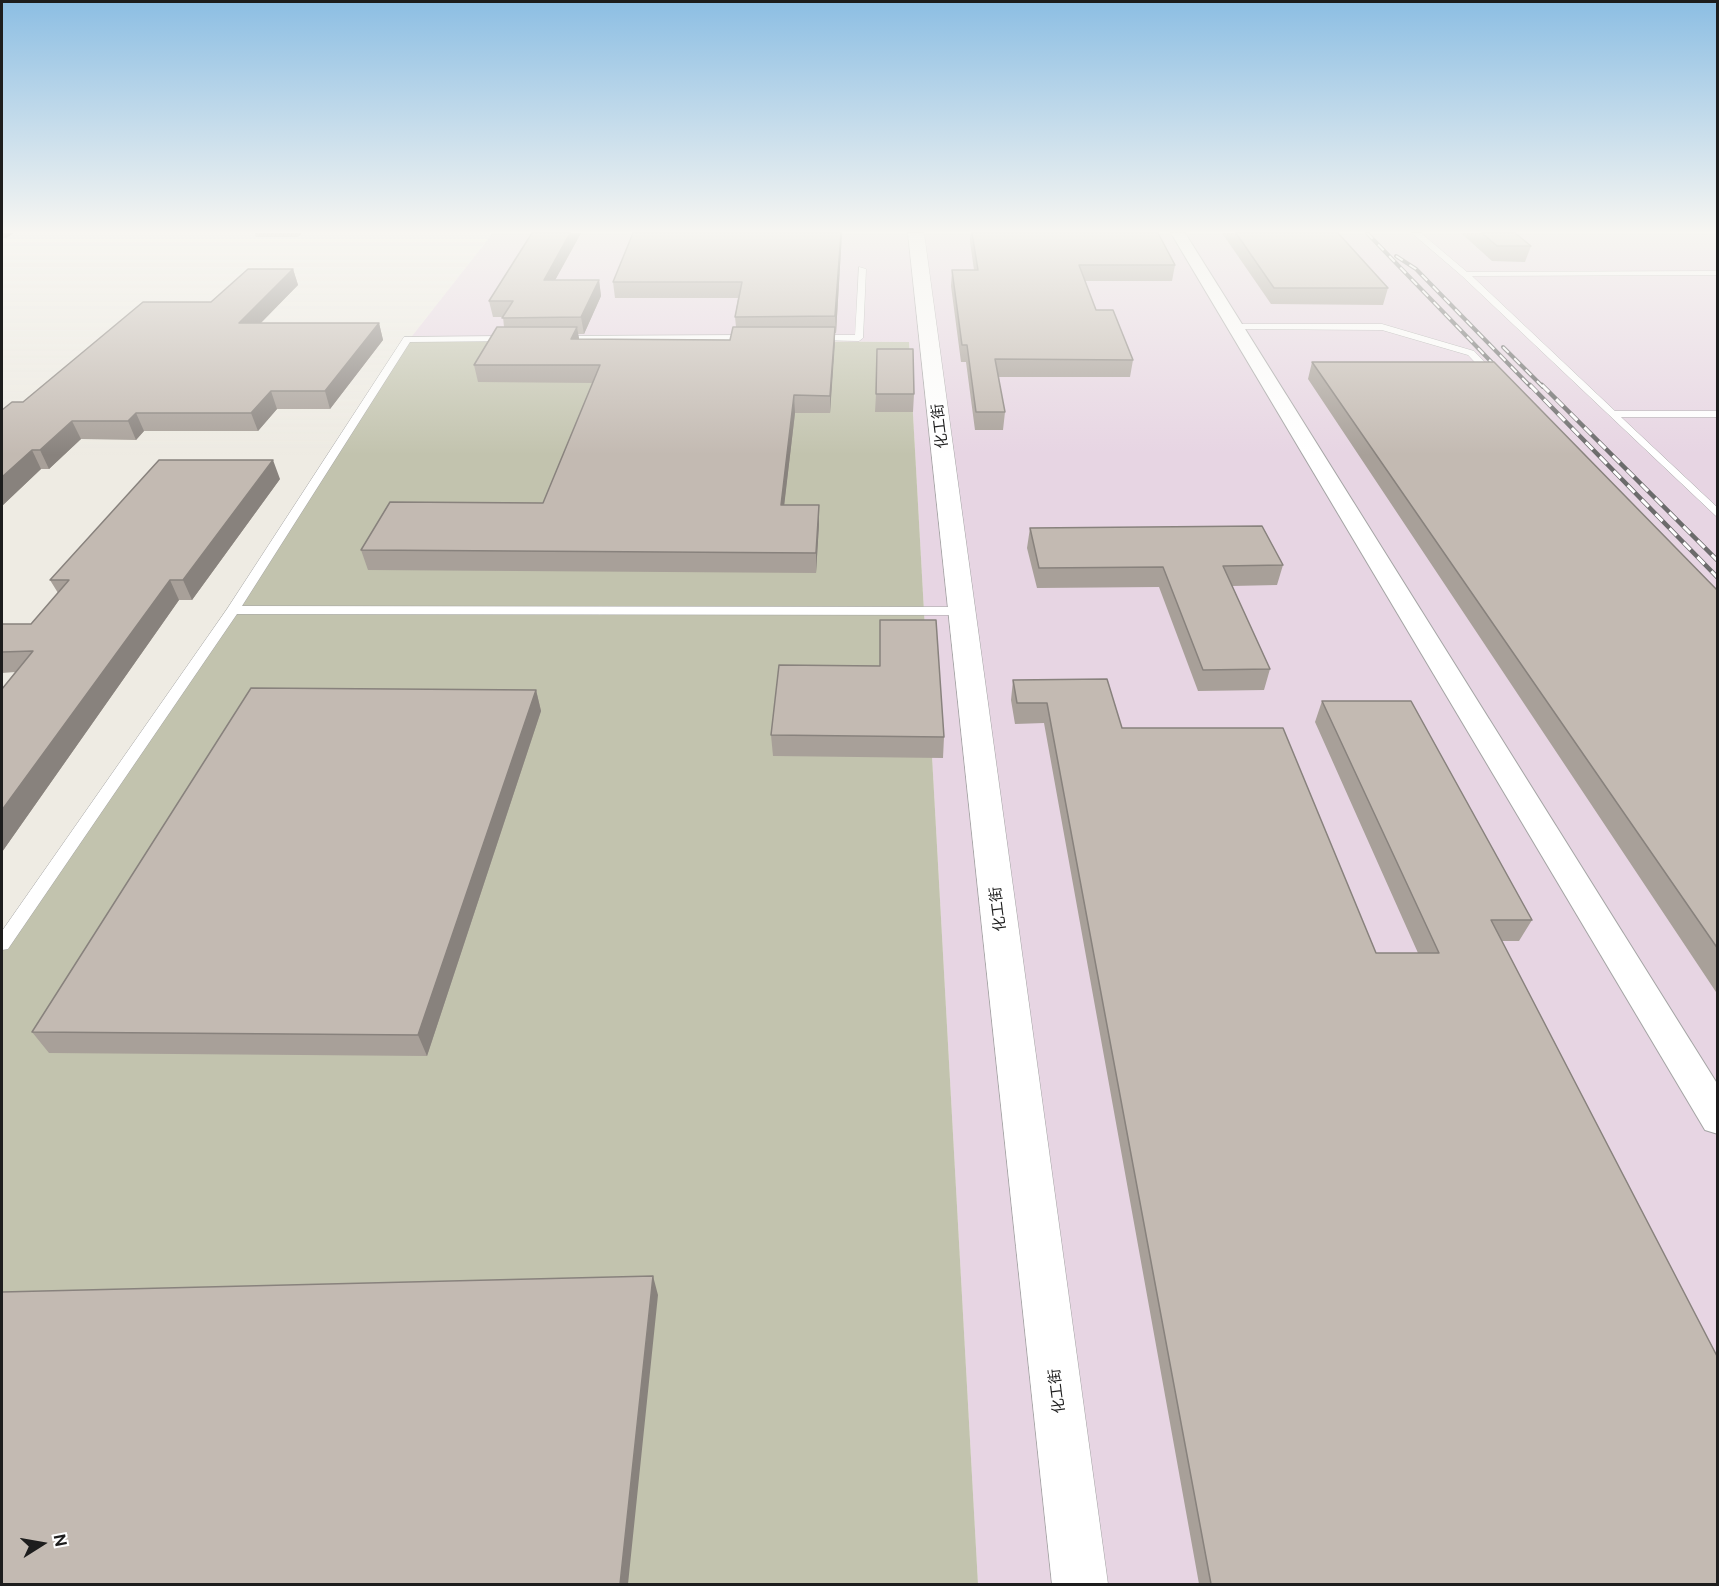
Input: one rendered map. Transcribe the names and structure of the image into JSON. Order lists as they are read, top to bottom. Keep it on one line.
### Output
{"streets":{"street":["化工街"]},"north":"right"}
